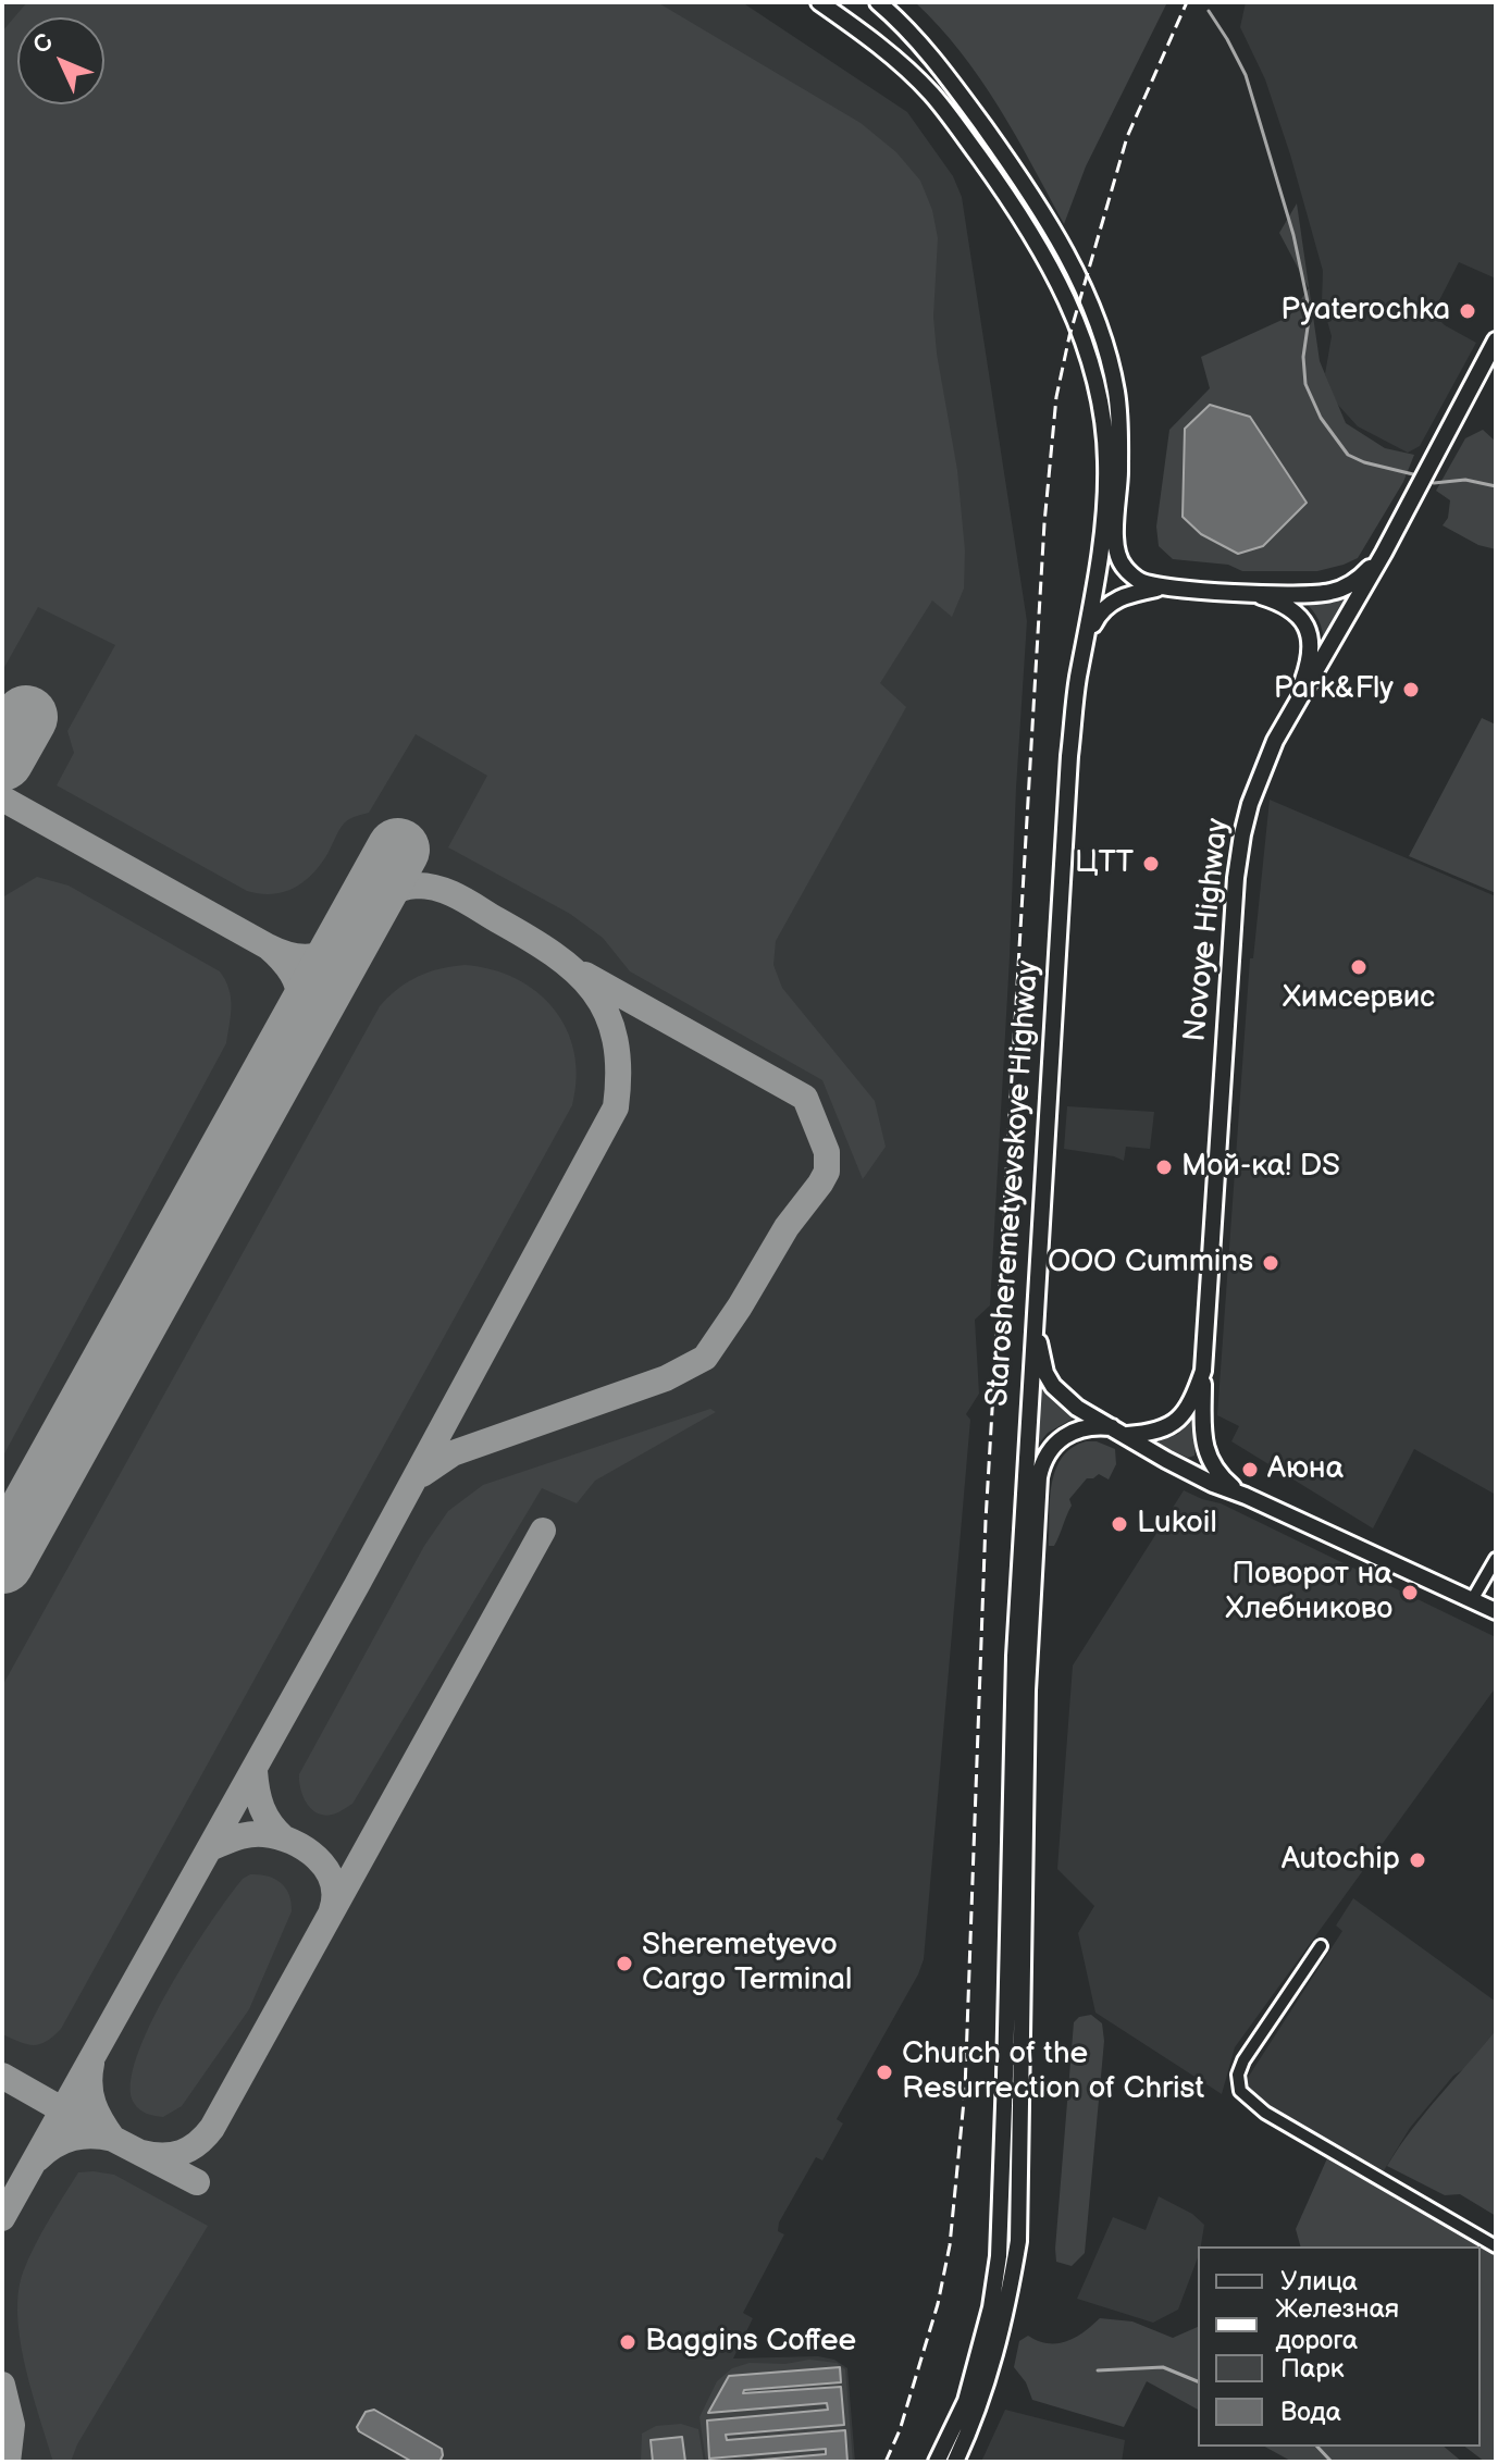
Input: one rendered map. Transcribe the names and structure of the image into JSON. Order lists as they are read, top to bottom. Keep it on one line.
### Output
{"streets":{"main road":["Novoye Highway","Starosheremetyevskoye Highway"]},"places":["Pyaterochka","Park&Fly","ЦТТ","Химсервис","Мой-ка! DS","OOO Cummins","Аюна","Lukoil","Поворот на Хлебниково","Autochip","Sheremetyevo Cargo Terminal","Church of the Resurrection of Christ","Baggins Coffee"],"legend":["Улица","Железная дорога","Парк","Вода"],"north":"top left"}
